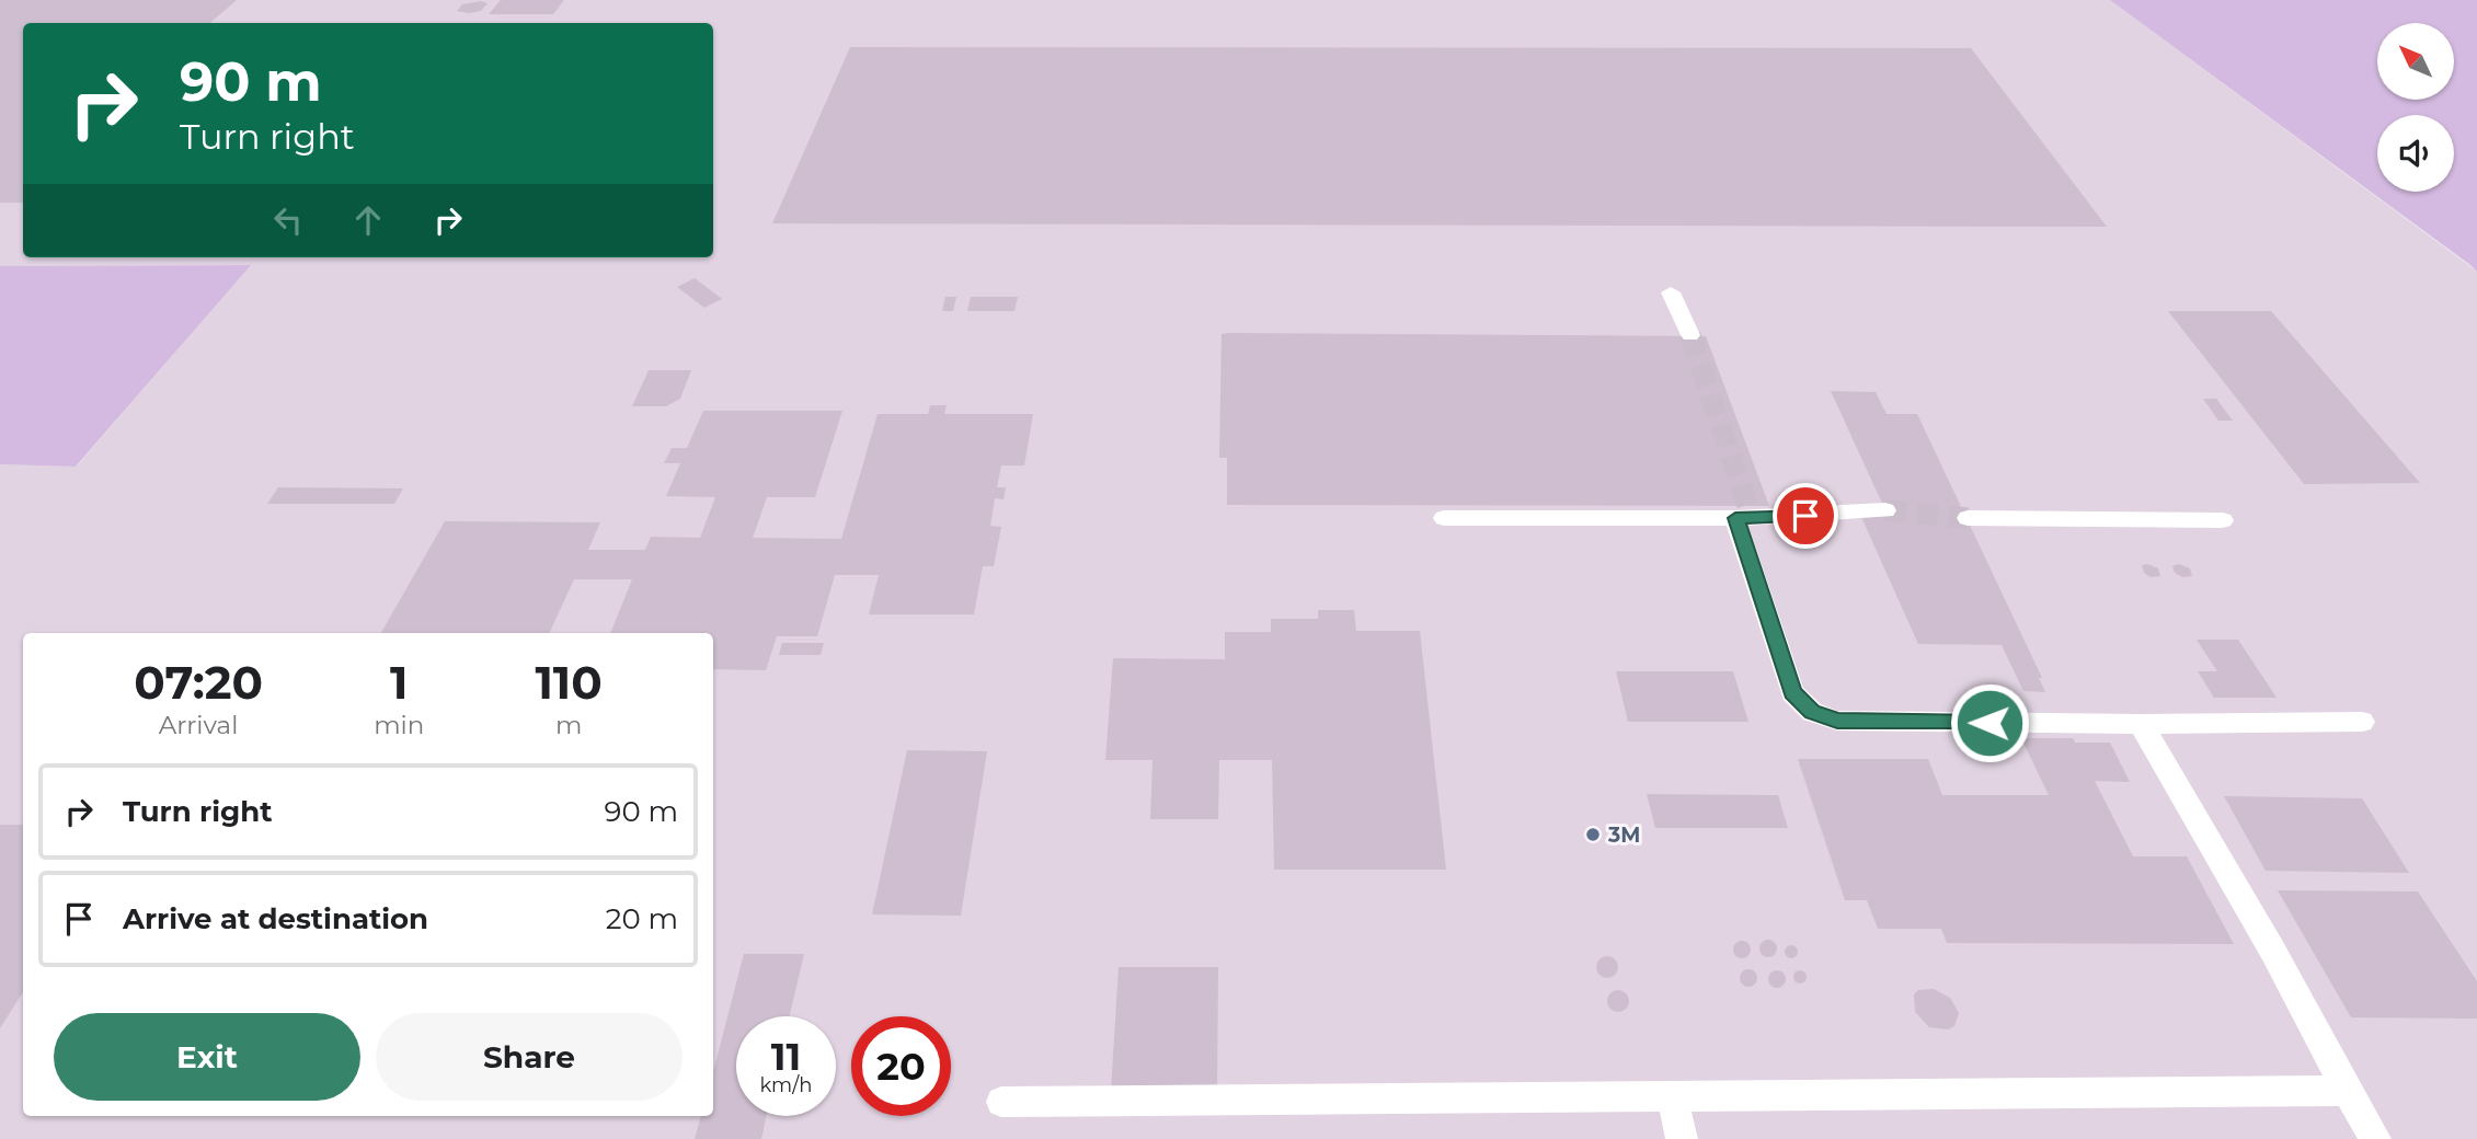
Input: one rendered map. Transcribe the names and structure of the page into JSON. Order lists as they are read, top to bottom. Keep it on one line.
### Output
{"places":["3M"],"north":"top left","page":{"turn":["90 m","Turn right"],"eta":["07:20","Arrival","1","min","110","m"],"list":[{"name":"Turn right","value":"90 m"},{"name":"Arrive at destination","value":"20 m"}],"buttons":["Exit","Share"],"speed":"11 km/h","limit":"20"}}
